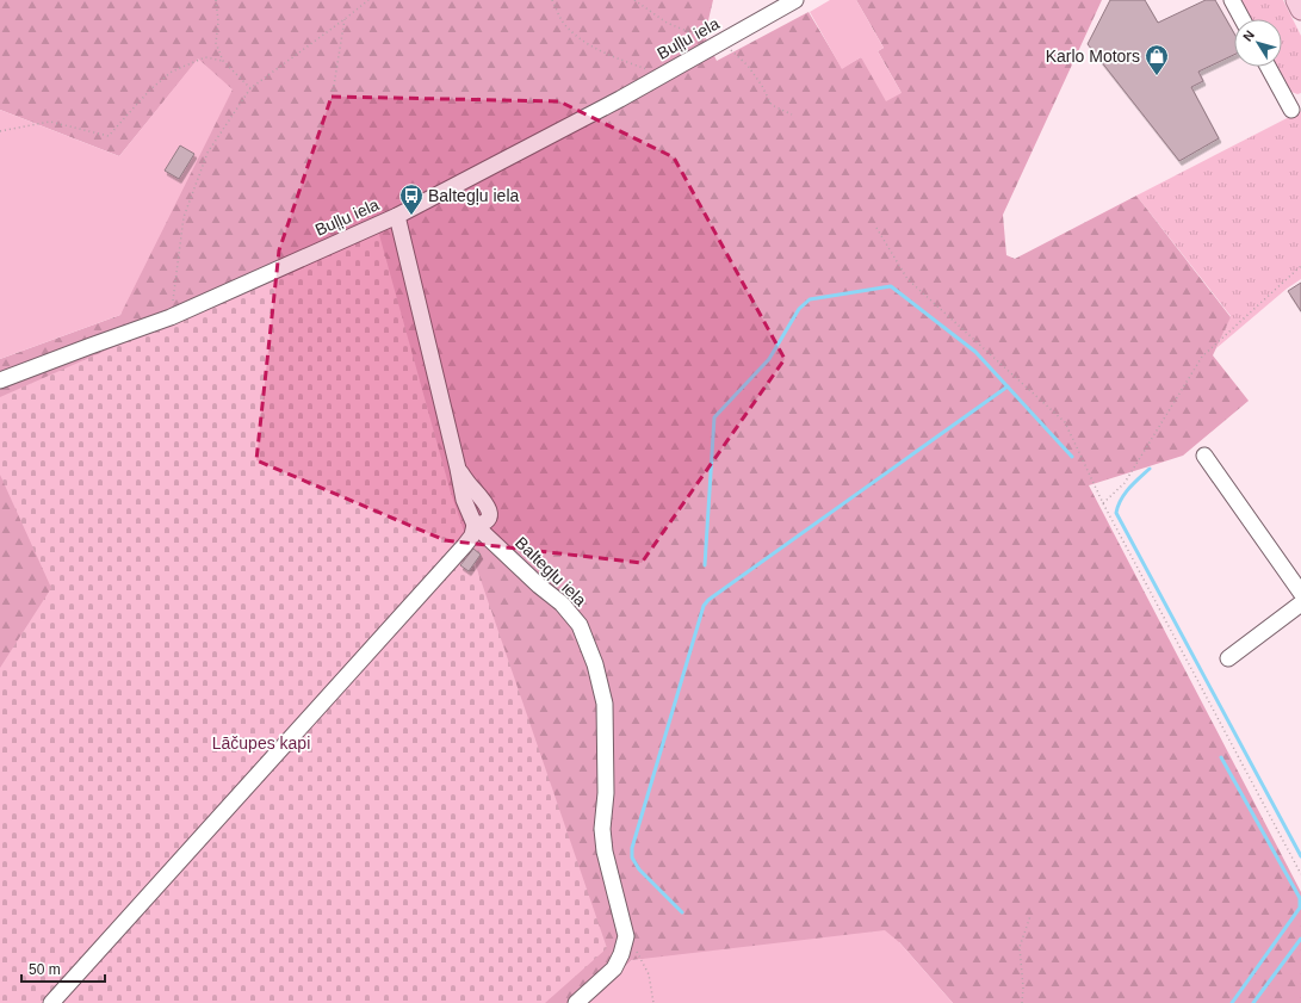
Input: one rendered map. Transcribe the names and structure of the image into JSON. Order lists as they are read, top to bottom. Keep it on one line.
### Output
{"streets":{"street":["Buļļu iela","Baltegļu iela"]},"crossings":[["Buļļu iela","Baltegļu iela"]],"parks":["Lāčupes kapi"],"places":{"shop":["Karlo Motors"],"bus stop":["Baltegļu iela"]},"scale_bar":"50 m","north":"top left"}
